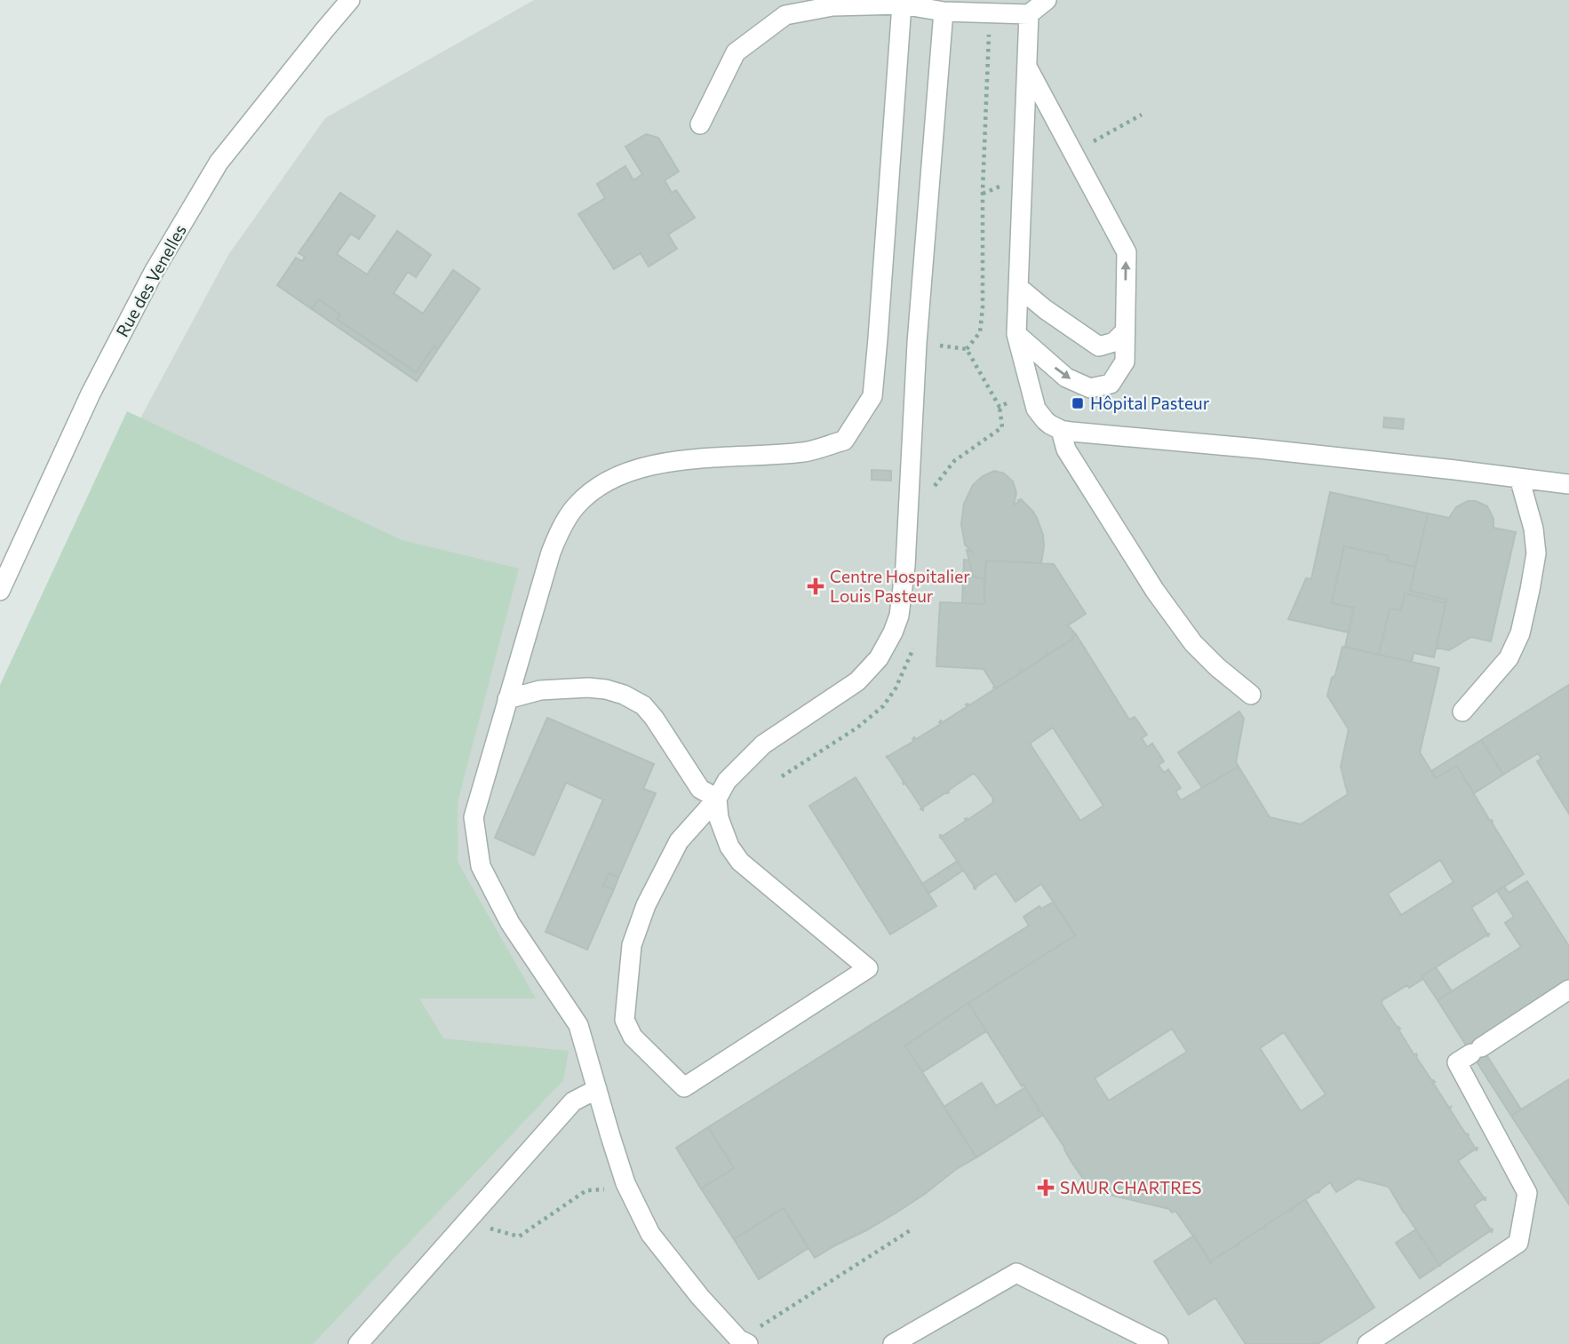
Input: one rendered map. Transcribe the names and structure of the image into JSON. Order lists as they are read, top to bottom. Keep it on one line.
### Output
{"streets":{"street":["Rue des Venelles"]},"places":{"transit":["Hôpital Pasteur"],"health":["Centre Hospitalier Louis Pasteur","SMUR CHARTRES"]}}
